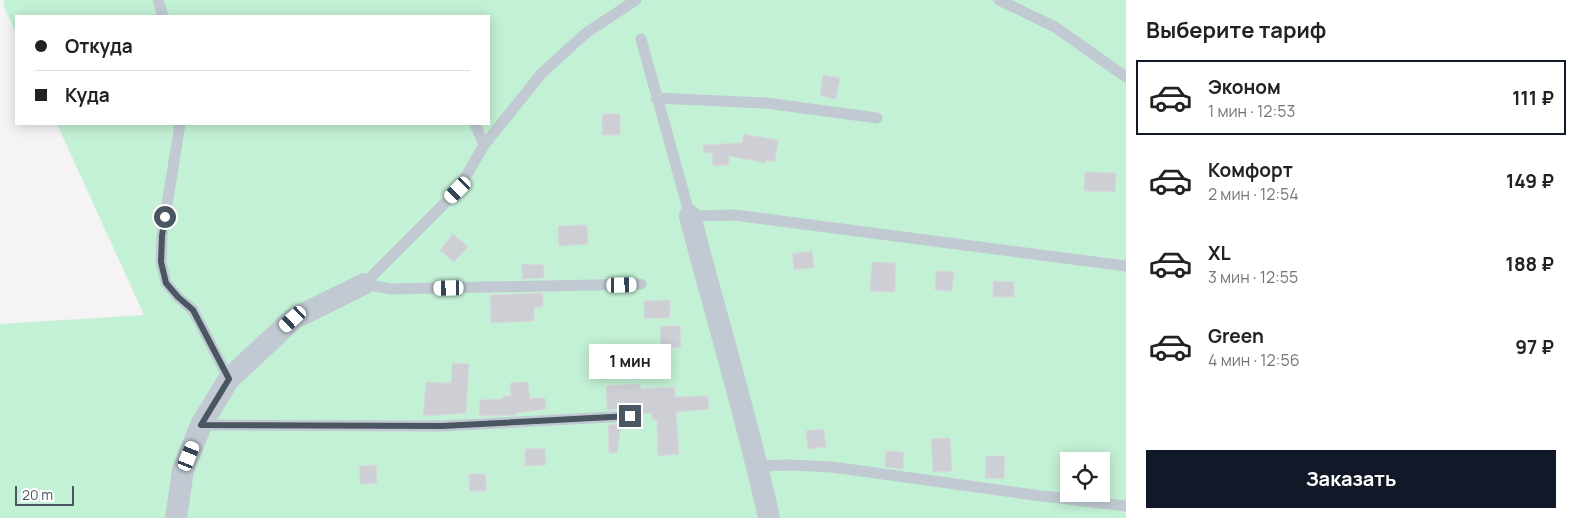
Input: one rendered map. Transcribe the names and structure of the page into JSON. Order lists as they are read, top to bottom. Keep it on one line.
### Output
{"scale_bar":"20 m","page":{"heading":"Выберите тариф","banner":["Откуда","Куда"],"list":[{"name":"Эконом","note":"1 мин · 12:53","value":"111 ₽"},{"name":"Комфорт","note":"2 мин · 12:54","value":"149 ₽"},{"name":"XL","note":"3 мин · 12:55","value":"188 ₽"},{"name":"Green","note":"4 мин · 12:56","value":"97 ₽"}],"bubble":"1 мин","buttons":"Заказать","scale":"20 m"}}
